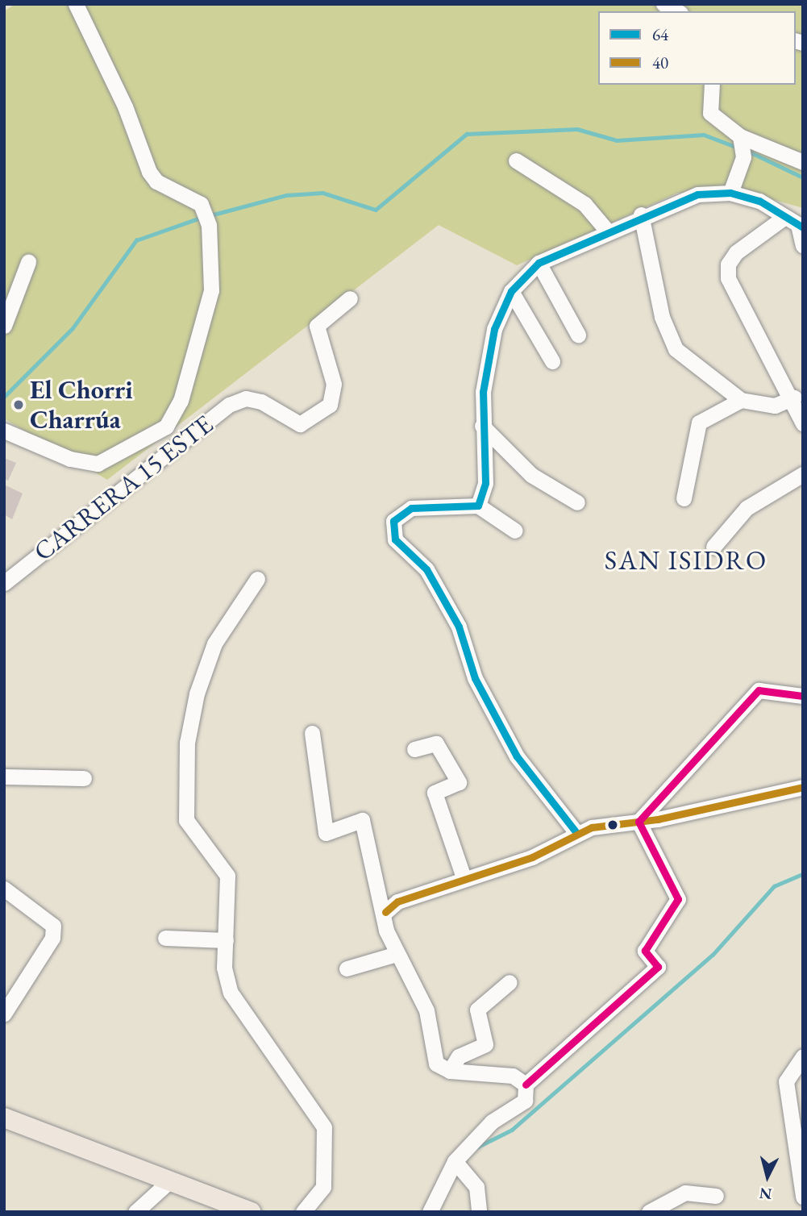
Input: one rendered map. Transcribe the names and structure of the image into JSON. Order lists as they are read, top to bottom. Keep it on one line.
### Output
{"streets":{"street":["CARRERA 15 ESTE"]},"districts":["SAN ISIDRO"],"places":["El Chorri Charrúa"],"lines":["transit line 64","transit line 40"],"legend":["64","40"],"north":"bottom"}
